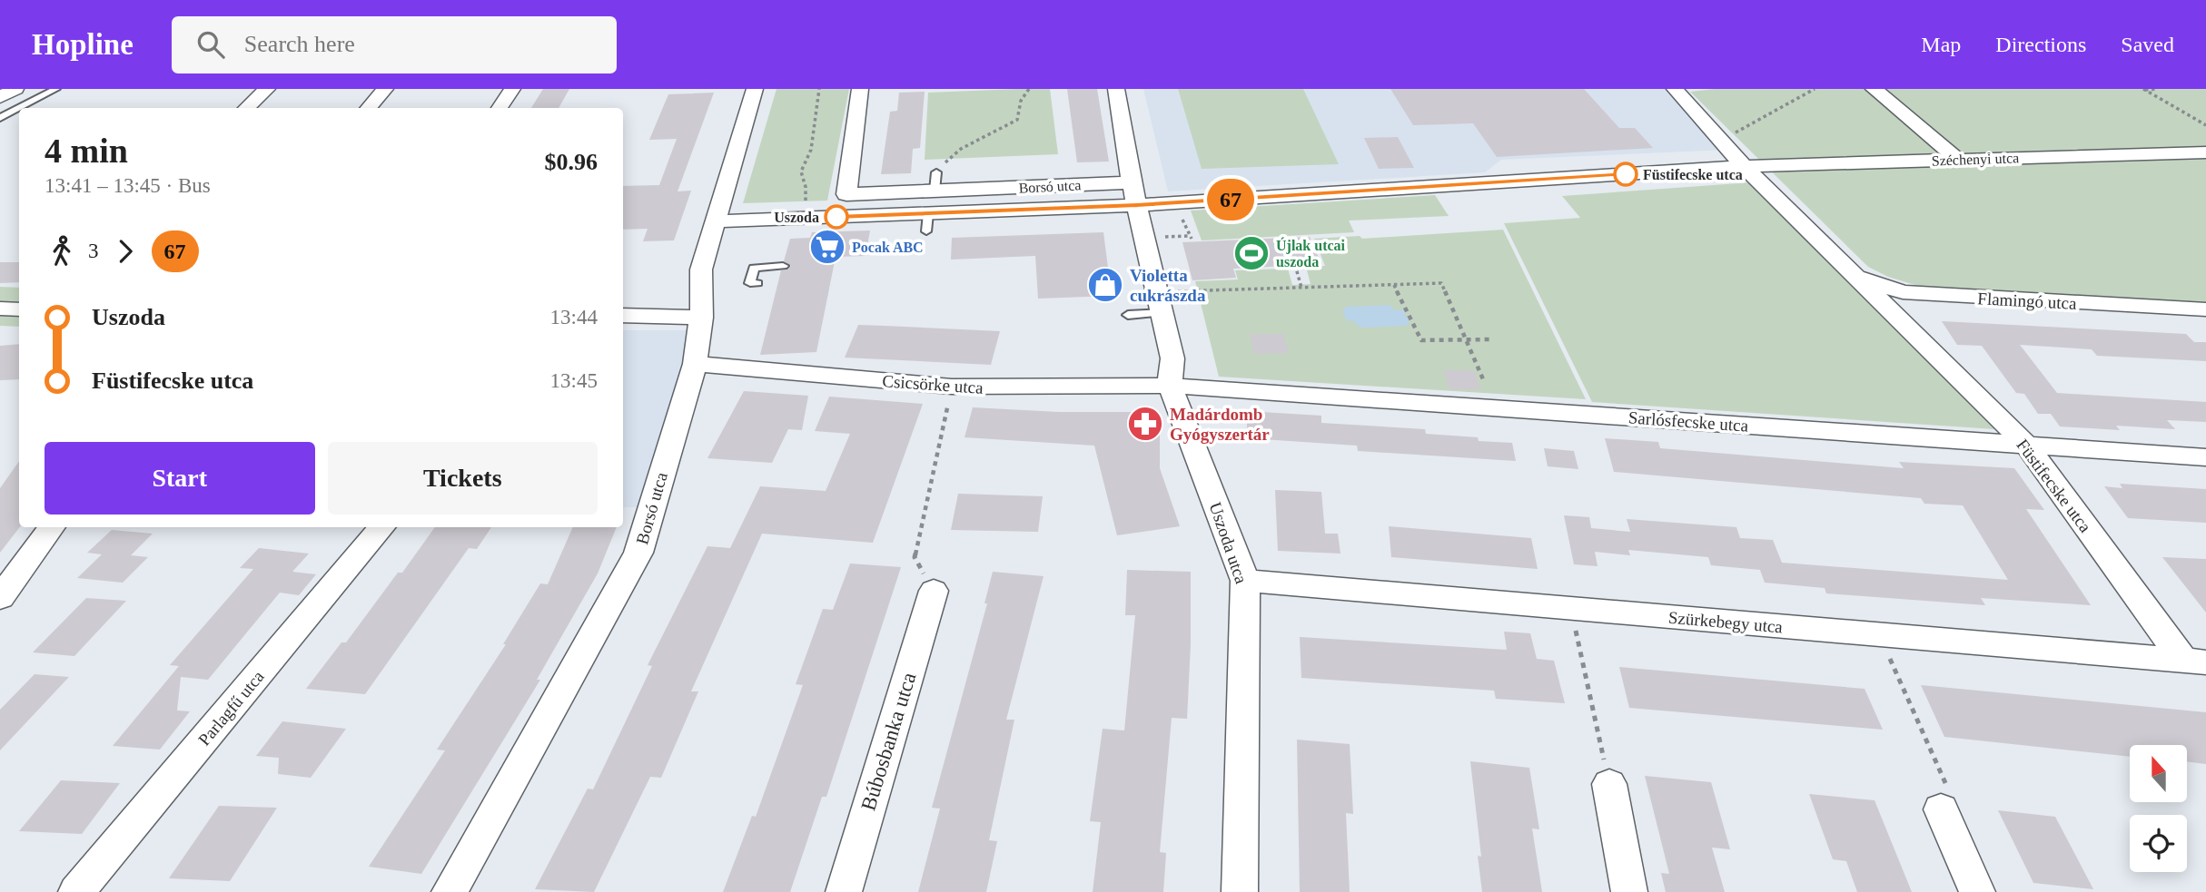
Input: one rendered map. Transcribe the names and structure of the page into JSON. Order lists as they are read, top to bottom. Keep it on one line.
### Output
{"streets":{"street":["Széchenyi utca","Borsó utca","Flamingó utca","Csicsörke utca","Sarlósfecske utca","Füstifecske utca","Uszoda utca","Szürkebegy utca","Parlagfű utca","Búbosbanka utca"]},"crossings":[["Széchenyi utca","Borsó utca"],["Széchenyi utca","Füstifecske utca"],["Széchenyi utca","Uszoda utca"],["Borsó utca","Csicsörke utca"],["Flamingó utca","Füstifecske utca"],["Csicsörke utca","Sarlósfecske utca"],["Csicsörke utca","Uszoda utca"],["Sarlósfecske utca","Füstifecske utca"],["Sarlósfecske utca","Uszoda utca"],["Füstifecske utca","Szürkebegy utca"],["Uszoda utca","Szürkebegy utca"]],"places":{"other":["Füstifecske utca","Uszoda"],"supermarket":["Pocak ABC"],"sports":["Újlak utcai uszoda"],"shop":["Violetta cukrászda"],"pharmacy":["Madárdomb Gyógyszertár"]},"lines":["bus line 67"],"north":"top","page":{"header":"Hopline","search":"Search here","nav":["Map","Directions","Saved"],"on_map":"67","heading":["4 min","13:41 – 13:45 · Bus","$0.96"],"legs":["3","67"],"list":[{"name":"Uszoda","value":"13:44"},{"name":"Füstifecske utca","value":"13:45"}],"buttons":["Start","Tickets"]}}
